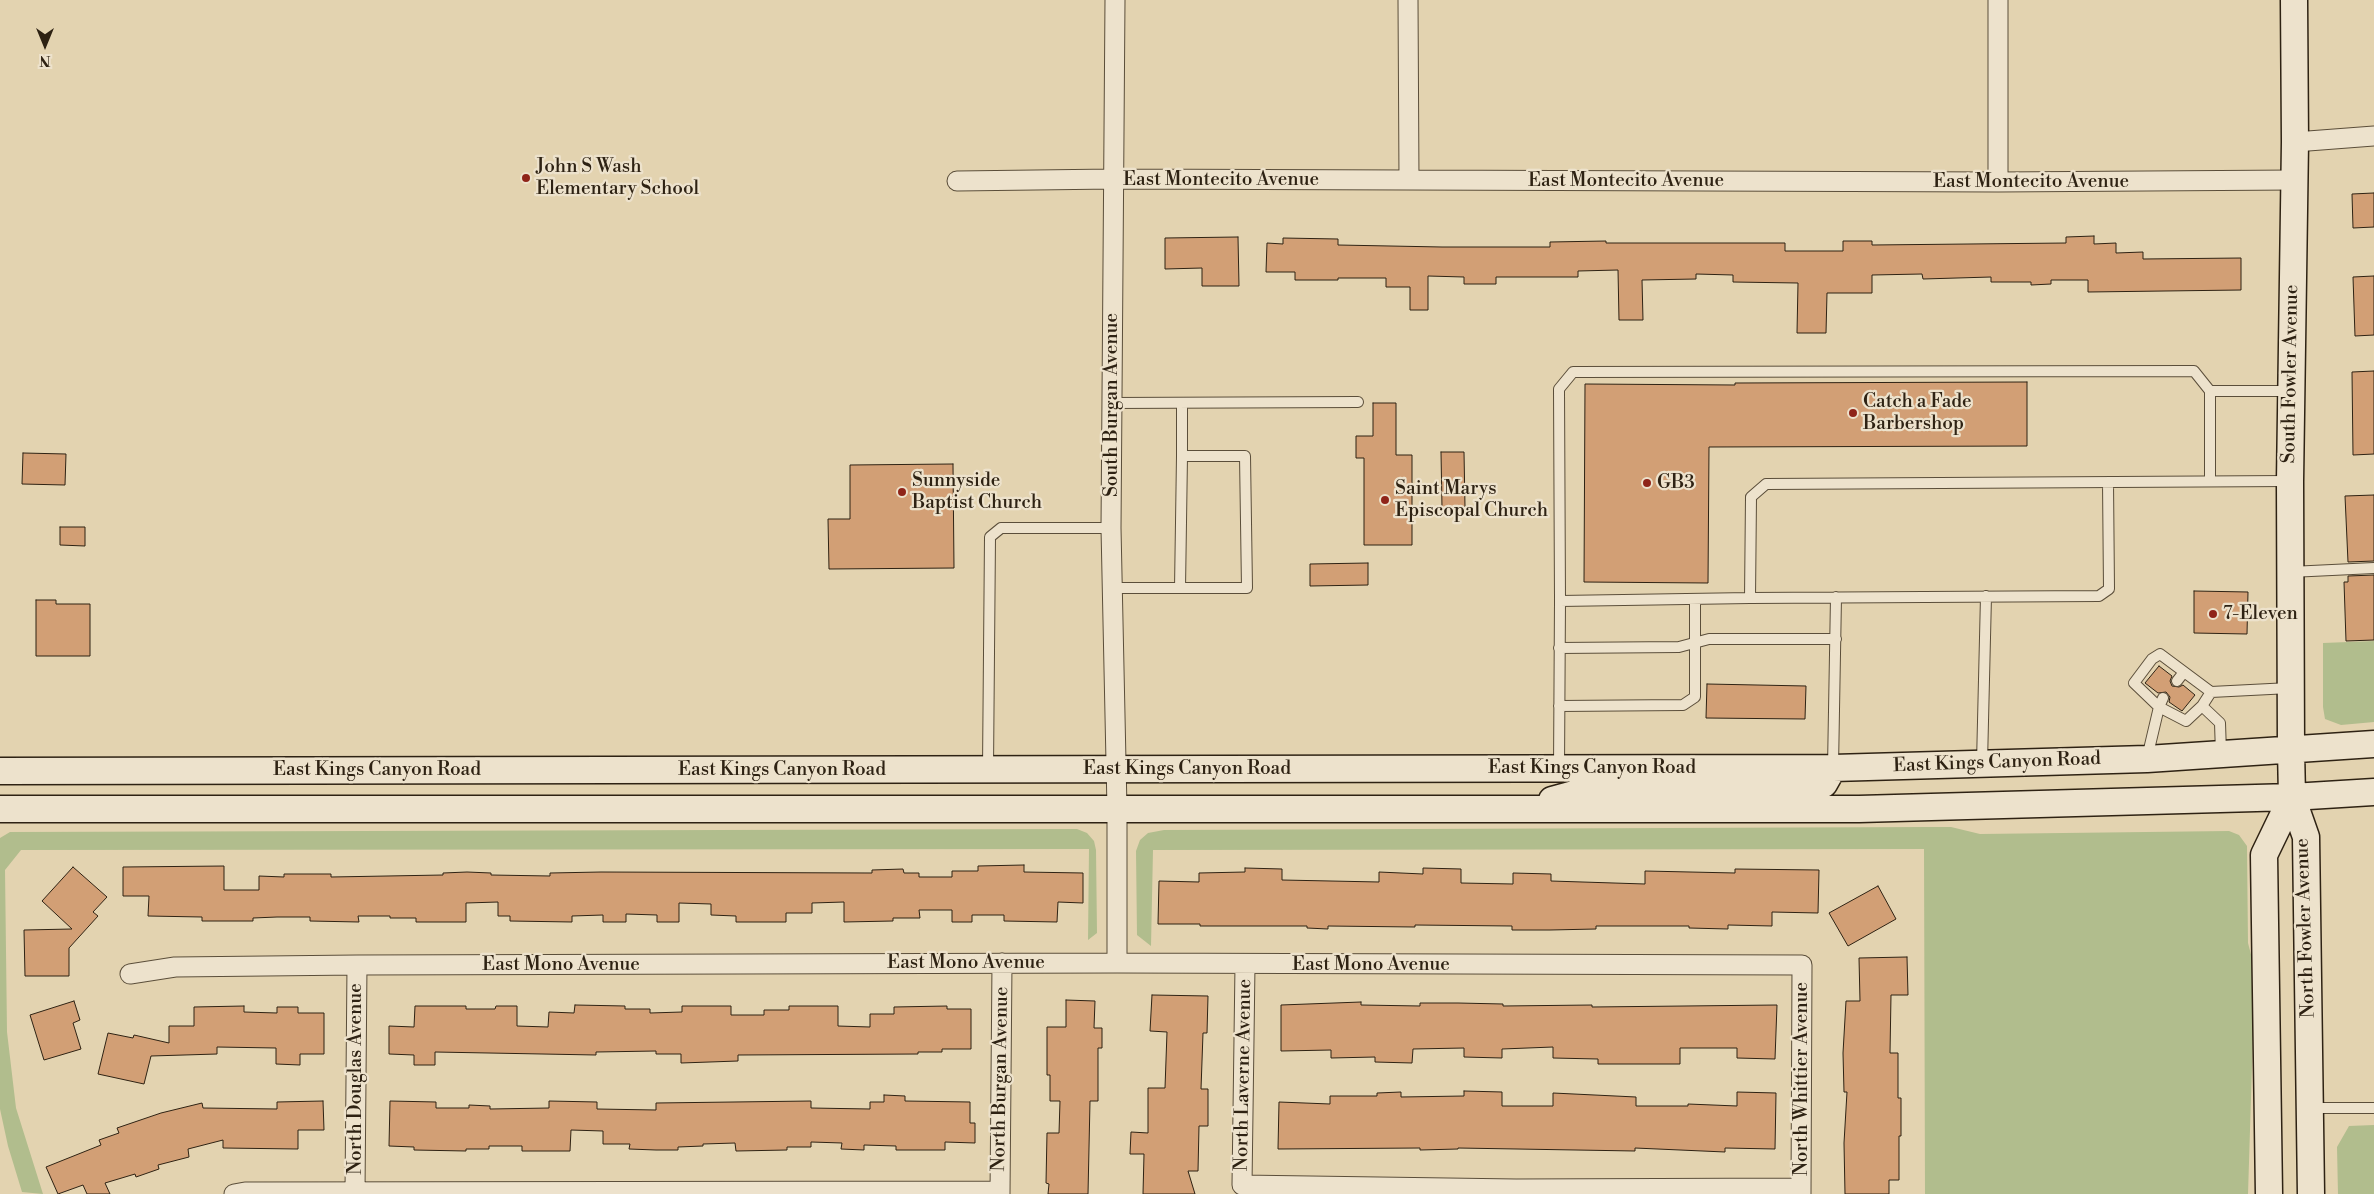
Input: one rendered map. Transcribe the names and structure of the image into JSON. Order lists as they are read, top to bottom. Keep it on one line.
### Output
{"streets":{"main road":["South Fowler Avenue","East Kings Canyon Road","North Fowler Avenue"],"street":["East Montecito Avenue","South Burgan Avenue","East Mono Avenue","North Laverne Avenue","North Douglas Avenue","North Burgan Avenue","North Whittier Avenue"]},"crossings":[["East Montecito Avenue","South Fowler Avenue"],["East Montecito Avenue","South Burgan Avenue"],["South Fowler Avenue","East Kings Canyon Road"],["South Fowler Avenue","North Fowler Avenue"],["South Burgan Avenue","East Kings Canyon Road"],["East Mono Avenue","North Laverne Avenue"],["East Mono Avenue","North Douglas Avenue"],["East Mono Avenue","North Burgan Avenue"],["East Mono Avenue","North Whittier Avenue"]],"places":["John S Wash Elementary School","Catch a Fade Barbershop","GB3","Sunnyside Baptist Church","Saint Marys Episcopal Church","7-Eleven"],"north":"bottom"}
